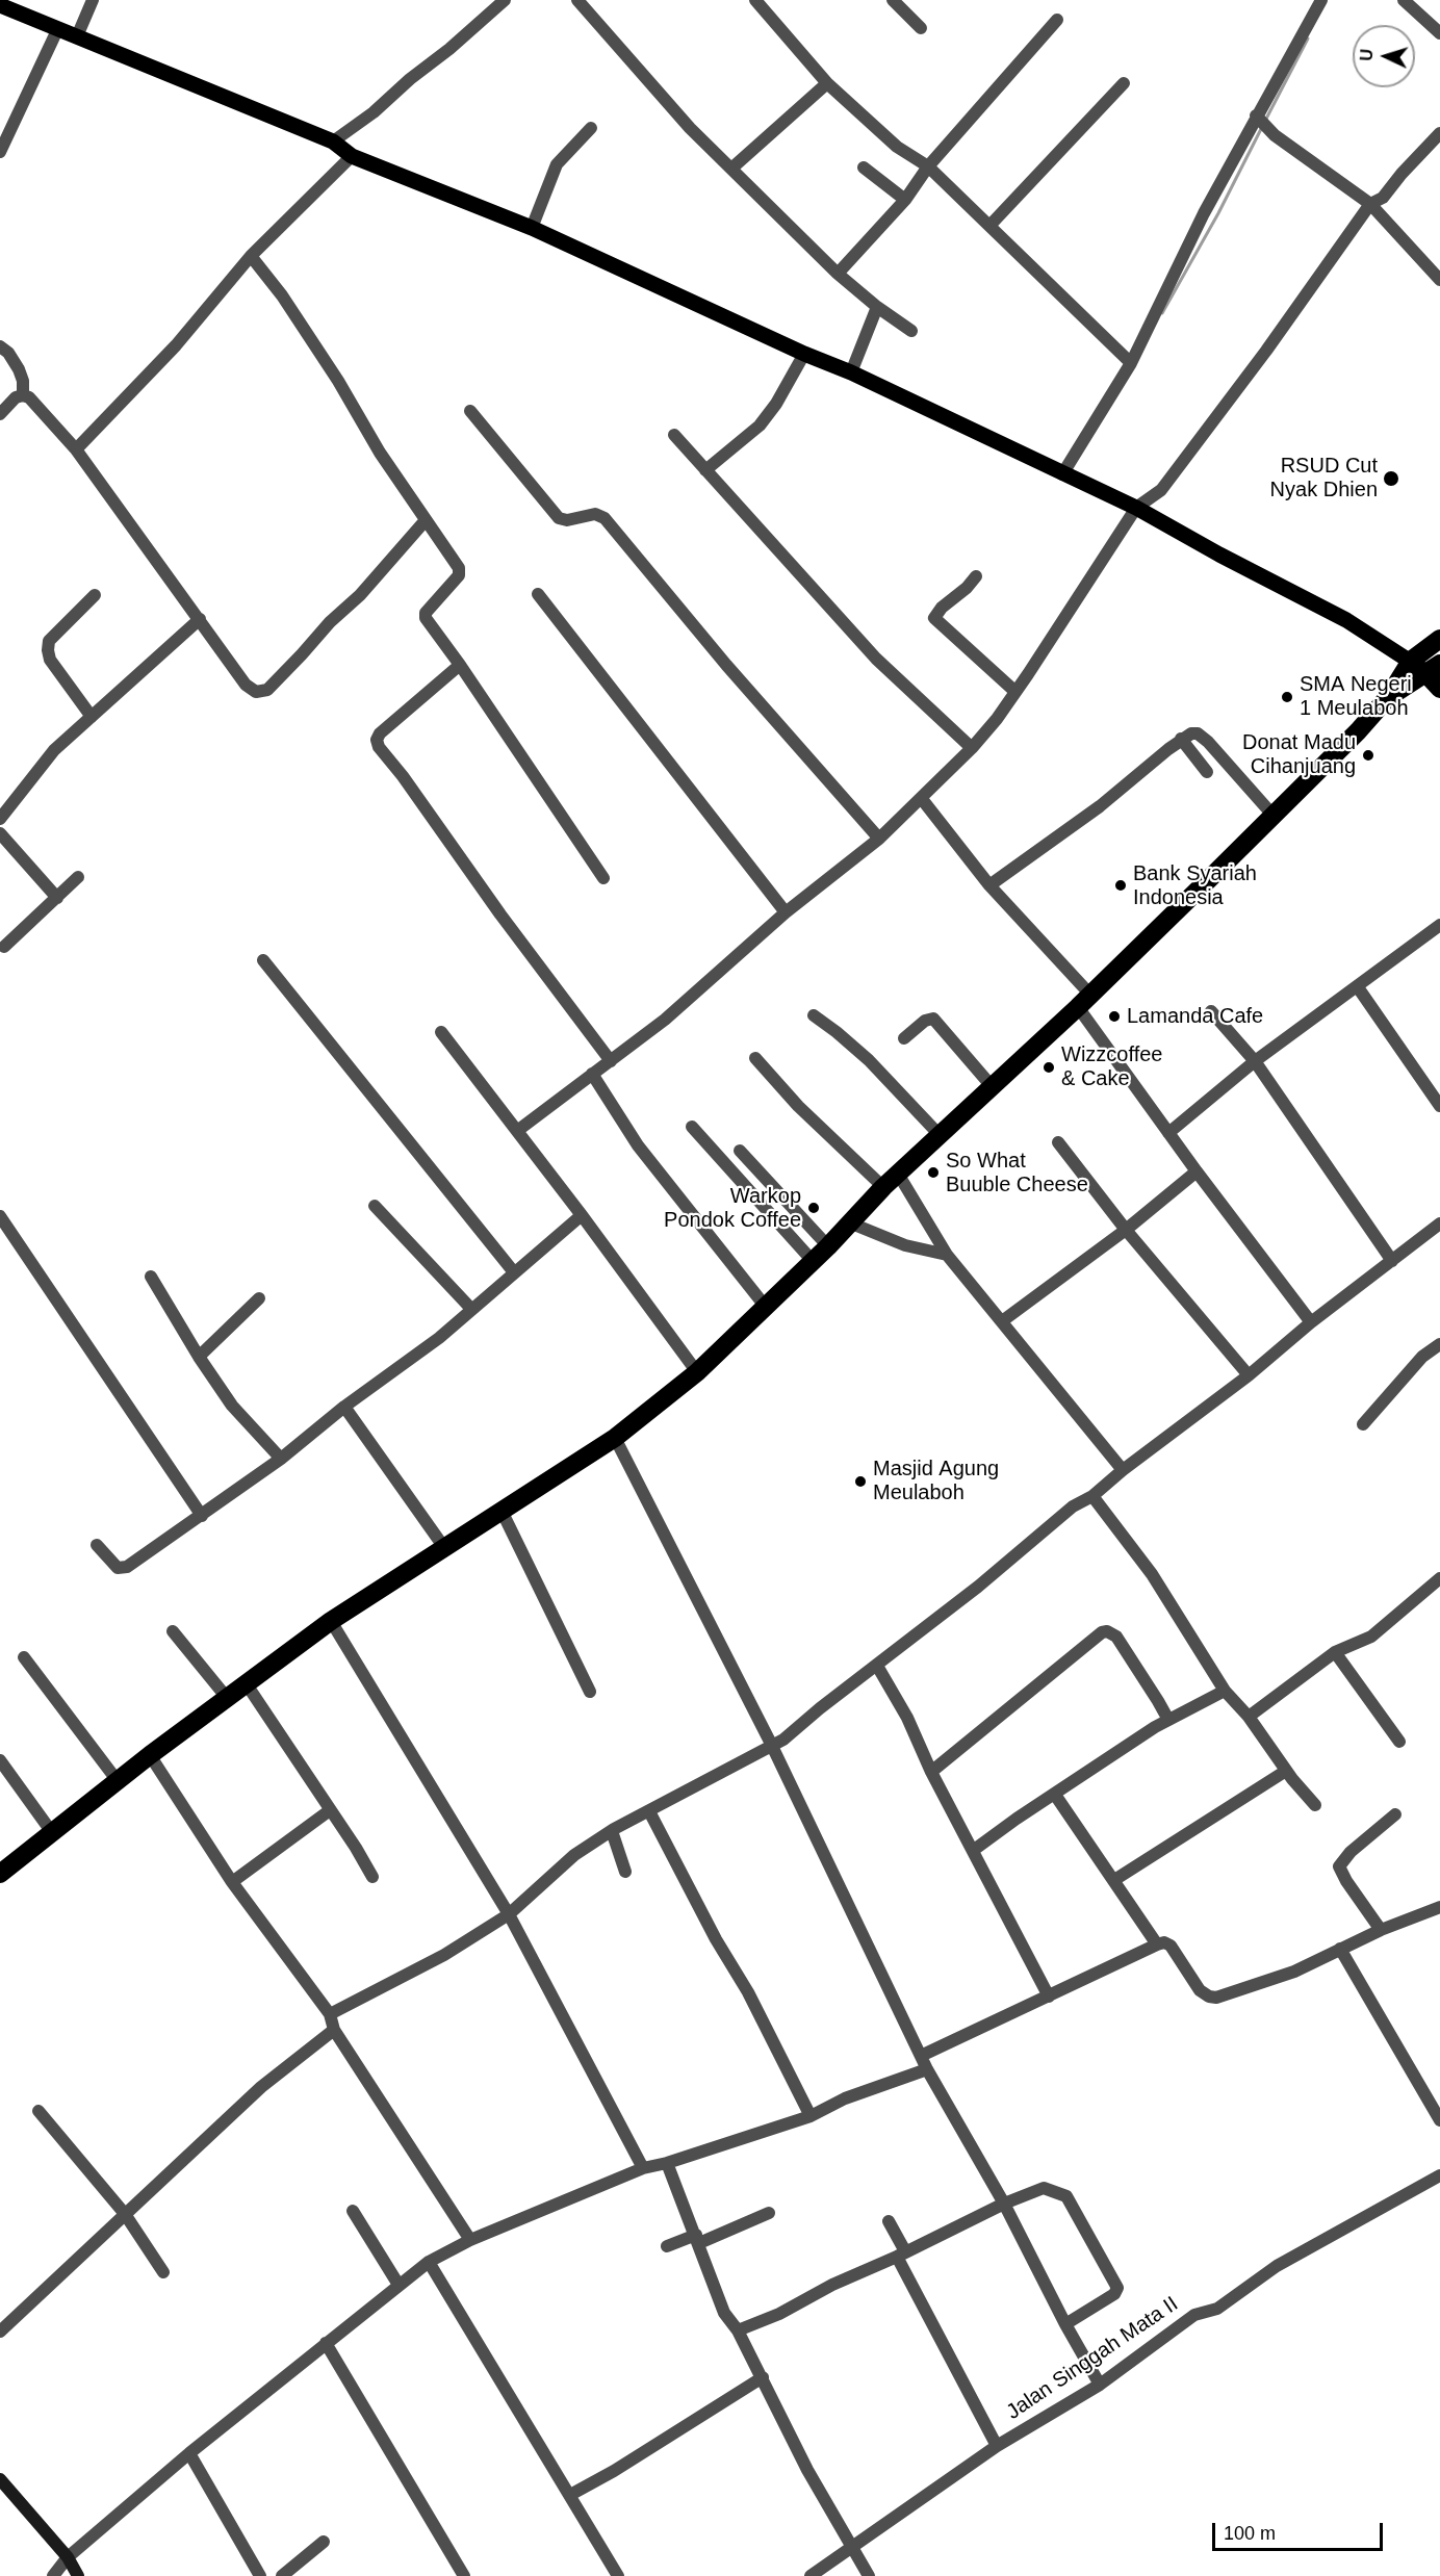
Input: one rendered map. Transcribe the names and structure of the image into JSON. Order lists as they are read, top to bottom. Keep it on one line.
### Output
{"streets":{"street":["Jalan Singgah Mata II"]},"places":["RSUD Cut Nyak Dhien","SMA Negeri 1 Meulaboh","Donat Madu Cihanjuang","Bank Syariah Indonesia","Lamanda Cafe","Wizzcoffee & Cake","So What Buuble Cheese","Warkop Pondok Coffee","Masjid Agung Meulaboh"],"scale_bar":"100 m","north":"left"}
